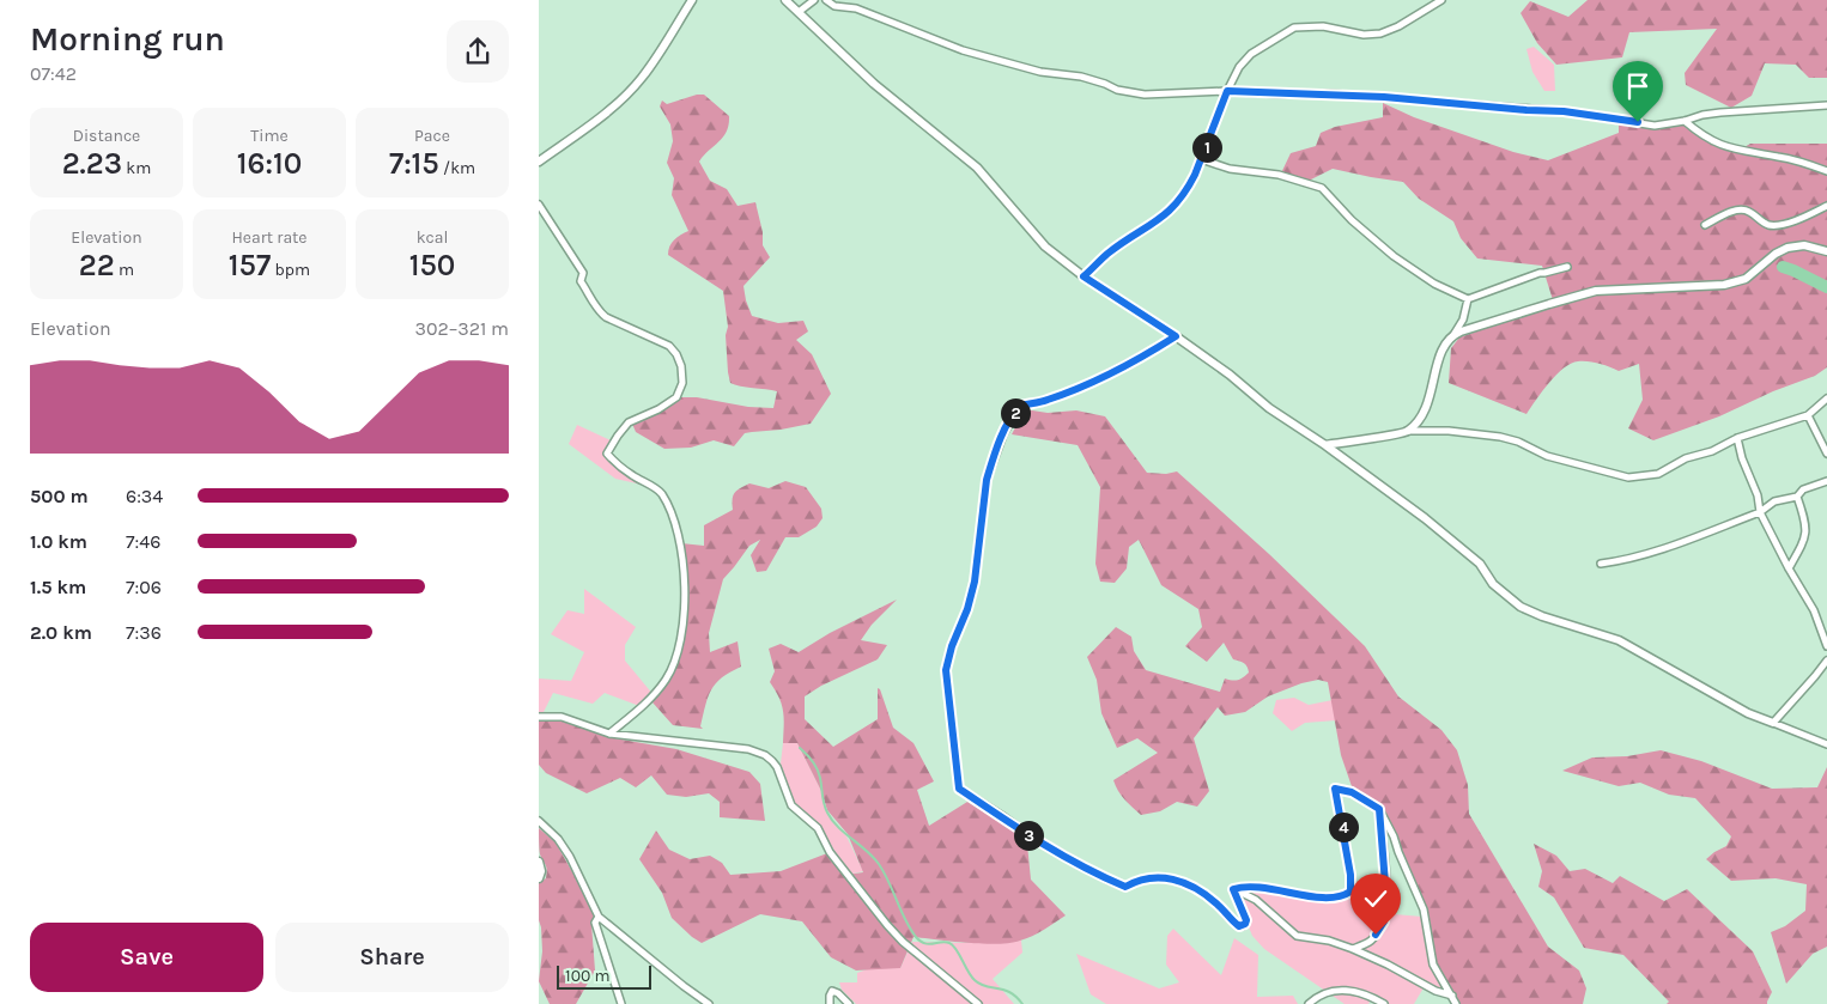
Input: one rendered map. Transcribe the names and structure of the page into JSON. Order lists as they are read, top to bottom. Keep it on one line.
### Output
{"scale_bar":"100 m","page":{"heading":["Morning run","07:42"],"stats":[["Distance","2.23 km"],["Time","16:10"],["Pace","7:15 /km"],["Elevation","22 m"],["Heart rate","157 bpm"],["kcal","150"]],"pins":["1","2","4","3"],"chart":["Elevation","302–321 m"],"list":[{"name":"500 m","note":"6:34"},{"name":"1.0 km","note":"7:46"},{"name":"1.5 km","note":"7:06"},{"name":"2.0 km","note":"7:36"}],"buttons":["Save","Share"],"scale":"100 m"}}
